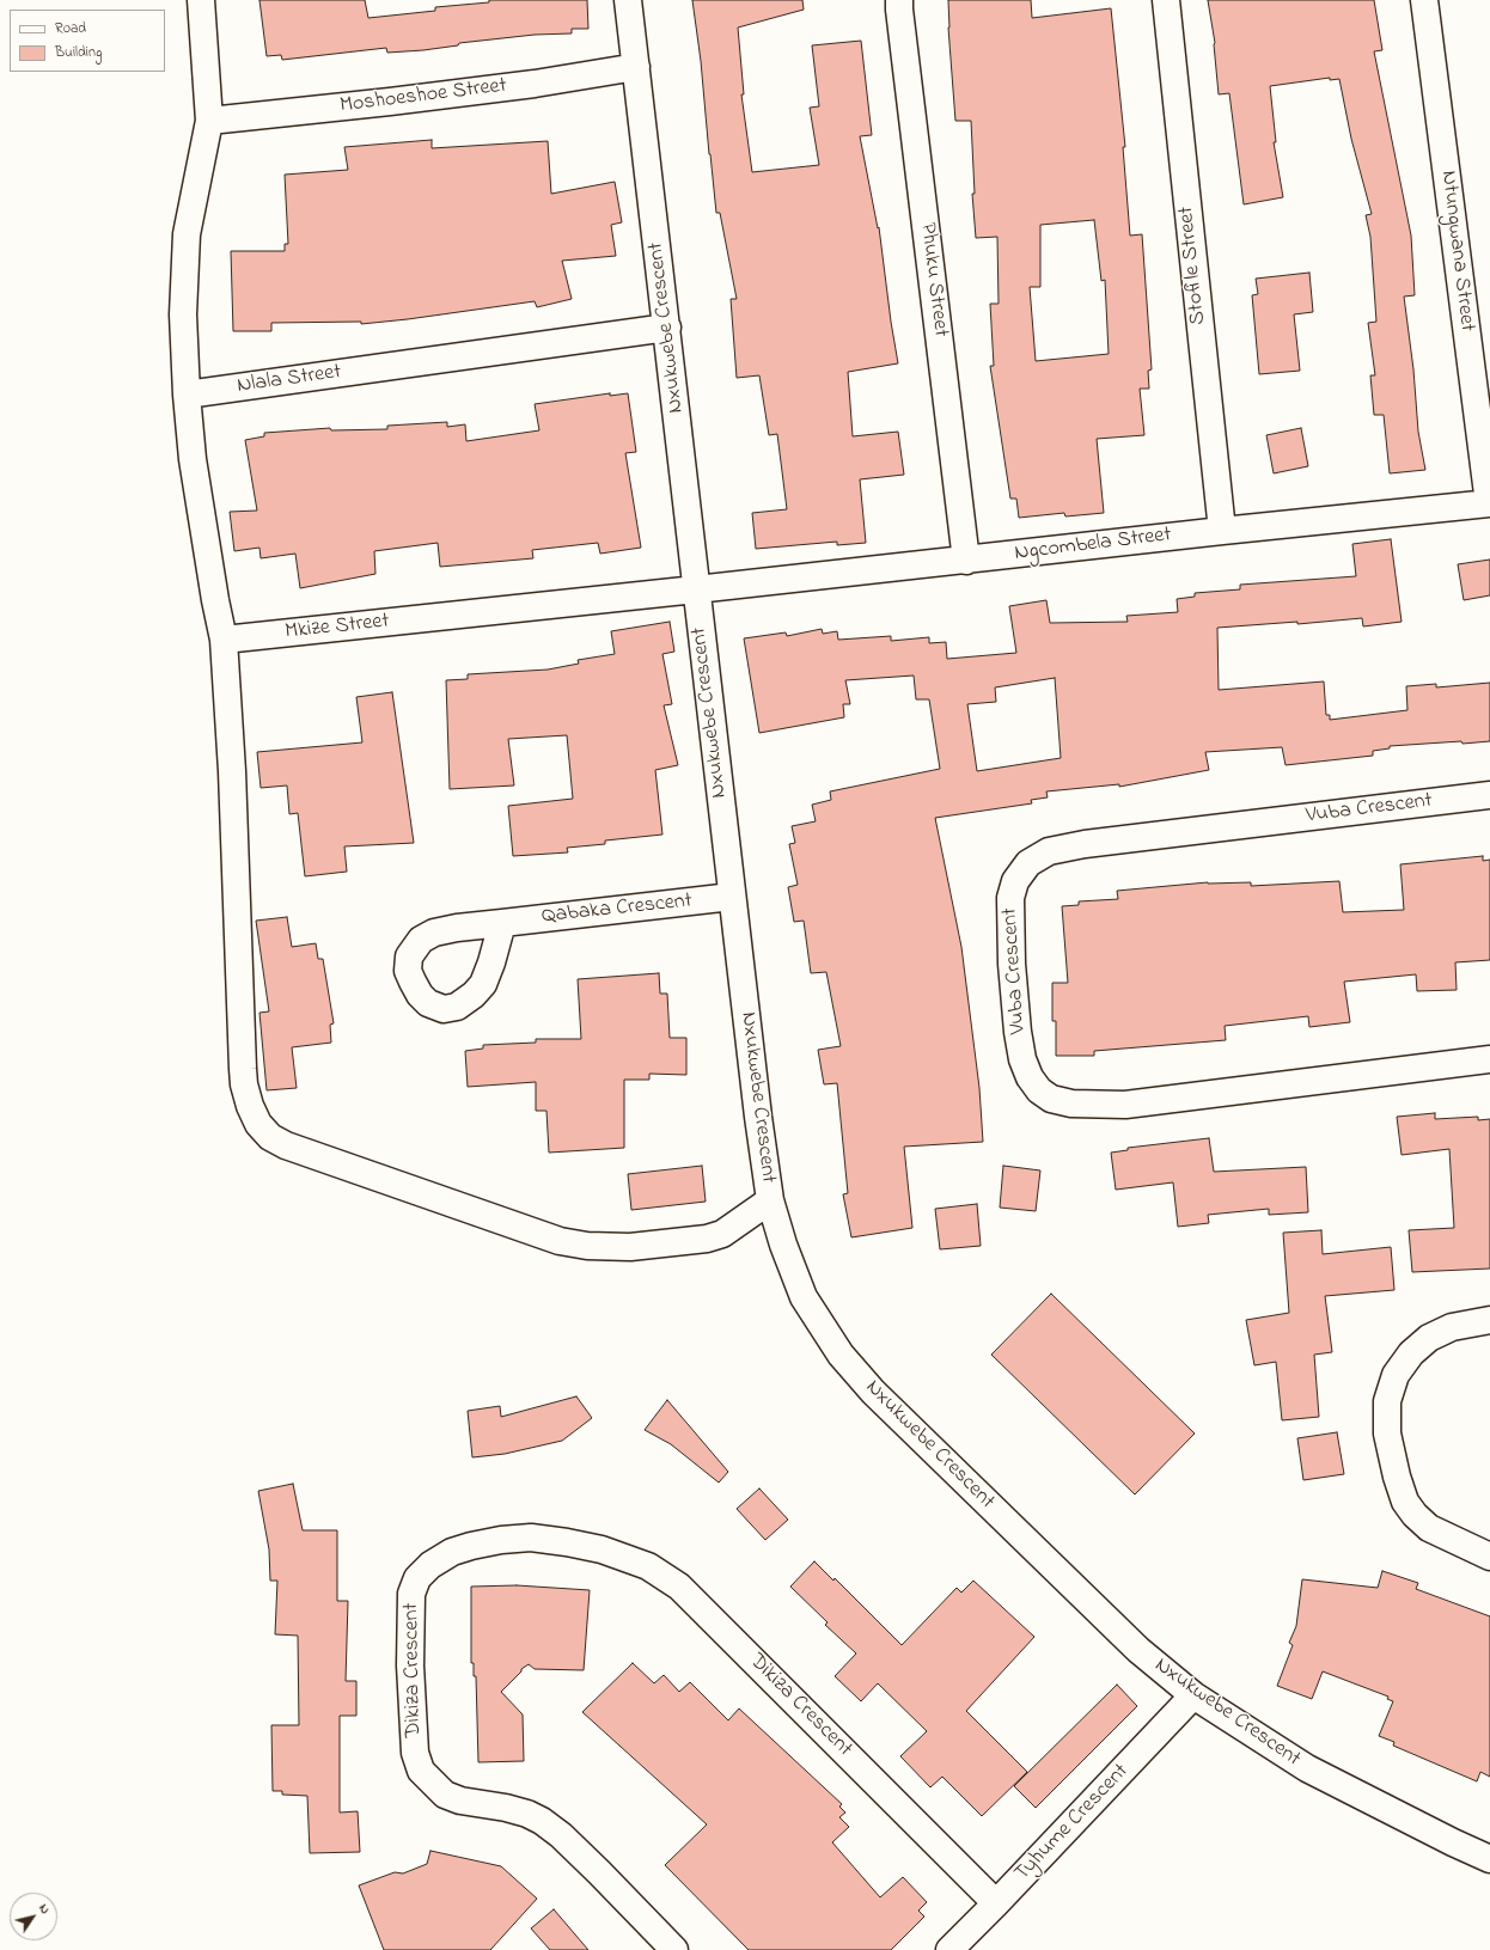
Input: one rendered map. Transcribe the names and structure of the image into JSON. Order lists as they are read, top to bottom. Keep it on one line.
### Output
{"streets":{"street":["Moshoeshoe Street","Ntungwana Street","Stofile Street","Phuku Street","Nxukwebe Crescent","Nlala Street","Ngcombela Street","Mkize Street","Vuba Crescent","Qabaka Crescent","Dikiza Crescent","Tyhume Crescent"]},"crossings":[["Moshoeshoe Street","Nxukwebe Crescent"],["Ntungwana Street","Ngcombela Street"],["Stofile Street","Ngcombela Street"],["Phuku Street","Ngcombela Street"],["Nxukwebe Crescent","Nlala Street"],["Nxukwebe Crescent","Ngcombela Street"],["Nxukwebe Crescent","Mkize Street"],["Nxukwebe Crescent","Qabaka Crescent"],["Nxukwebe Crescent","Tyhume Crescent"],["Ngcombela Street","Mkize Street"],["Dikiza Crescent","Tyhume Crescent"]],"legend":["Road","Building"],"north":"top right"}
